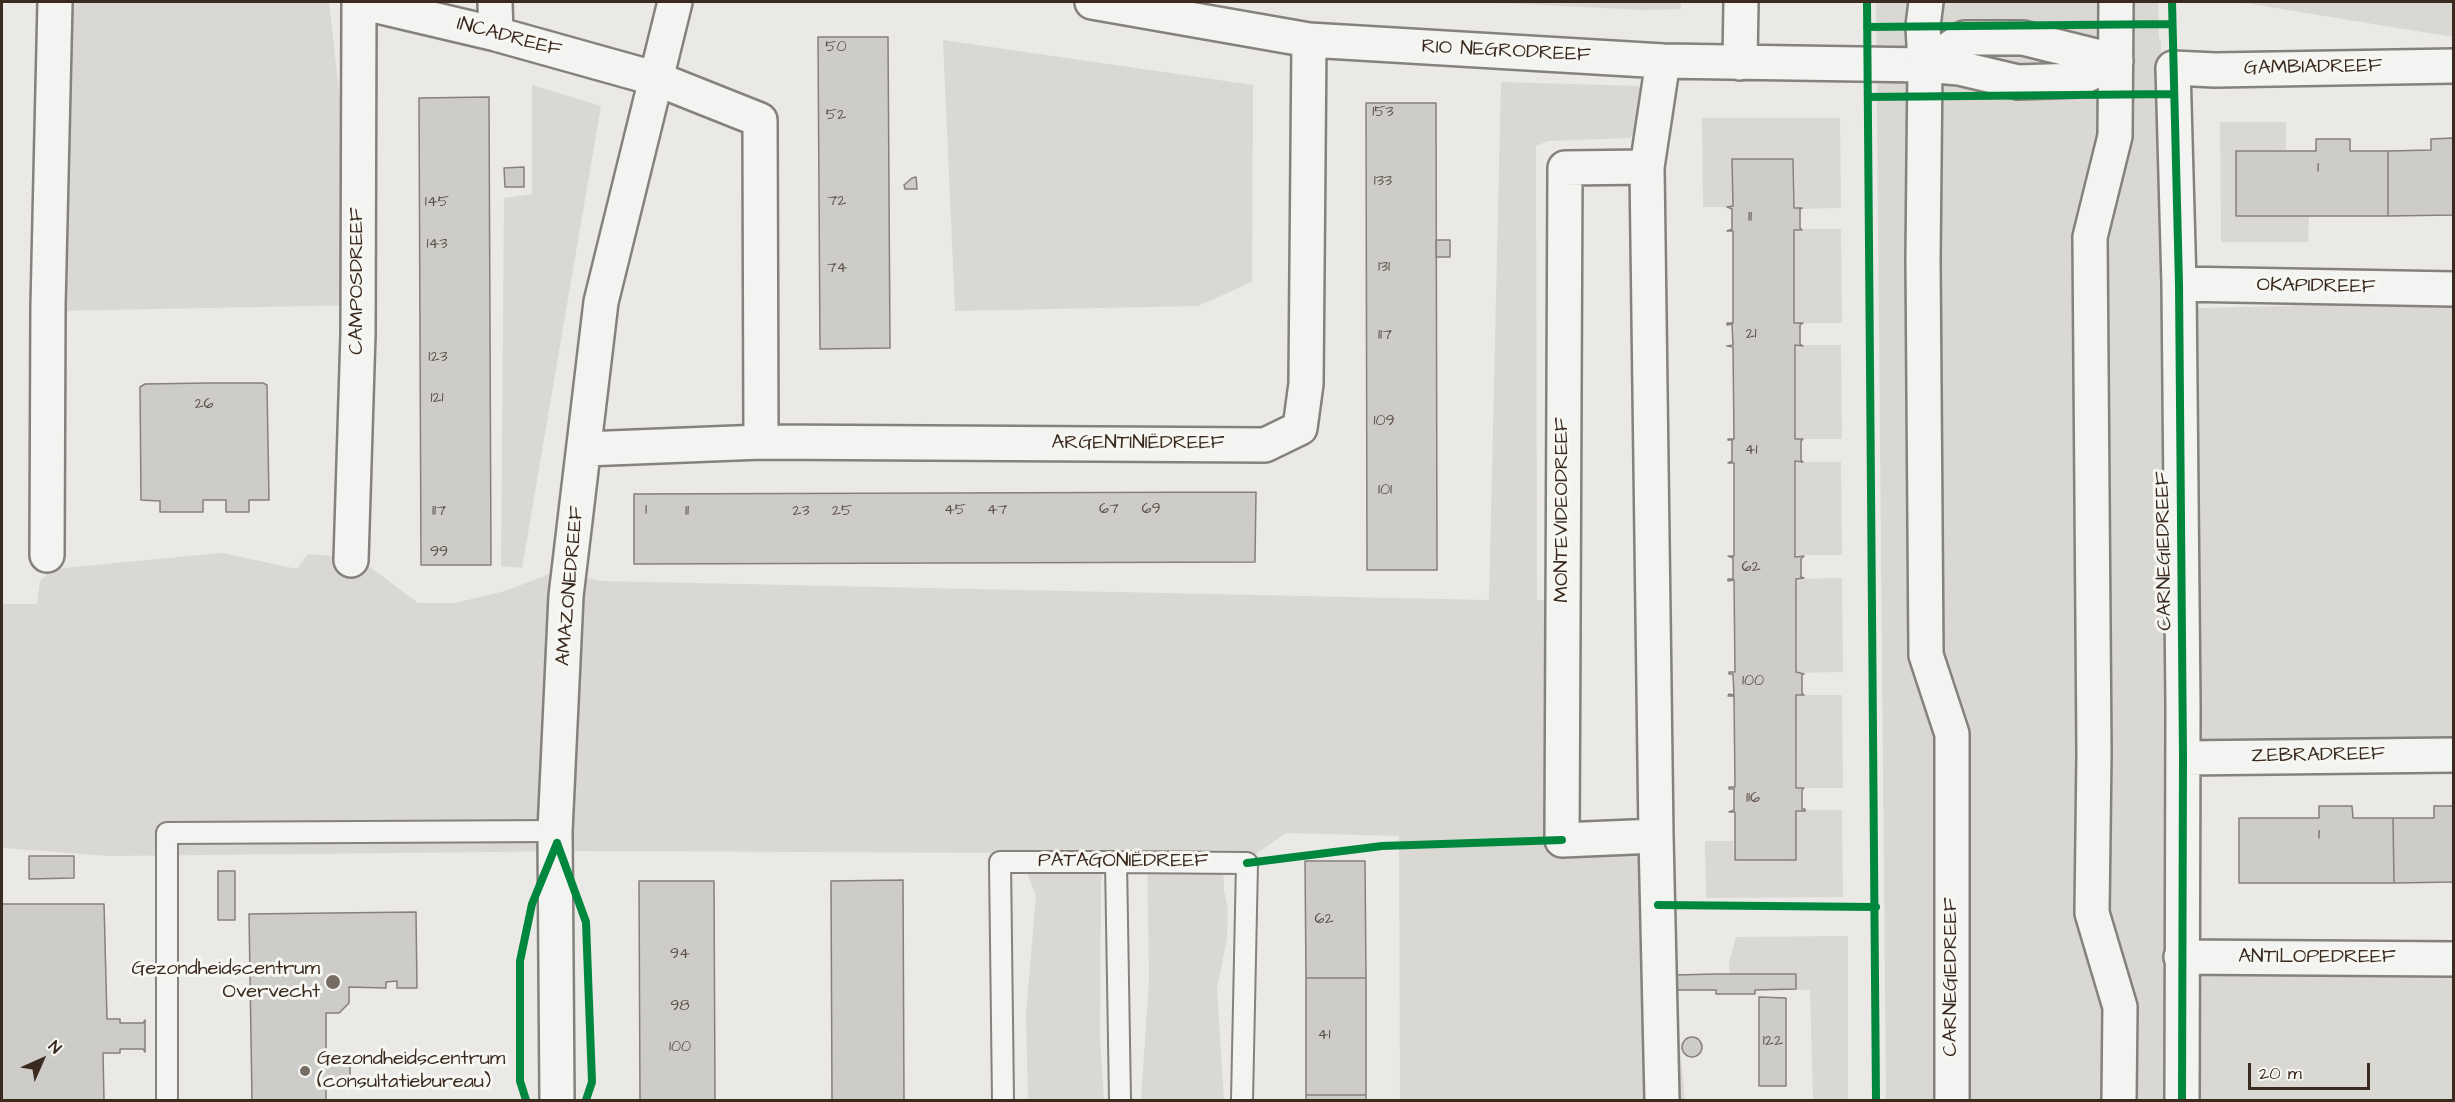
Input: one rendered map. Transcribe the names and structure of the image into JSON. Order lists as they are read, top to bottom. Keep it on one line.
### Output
{"streets":{"street":["INCADREEF","RIO NEGRODREEF","GAMBIADREEF","CAMPOSDREEF","OKAPIDREEF","ARGENTINIËDREEF","MONTEVIDEODREEF","CARNEGIEDREEF","AMAZONEDREEF","ZEBRADREEF","ANTILOPEDREEF"],"lane":["PATAGONIËDREEF"]},"crossings":[["INCADREEF","CAMPOSDREEF"],["INCADREEF","AMAZONEDREEF"],["RIO NEGRODREEF","ARGENTINIËDREEF"],["RIO NEGRODREEF","CARNEGIEDREEF"],["GAMBIADREEF","CARNEGIEDREEF"],["OKAPIDREEF","CARNEGIEDREEF"],["ARGENTINIËDREEF","AMAZONEDREEF"],["CARNEGIEDREEF","ZEBRADREEF"],["CARNEGIEDREEF","ANTILOPEDREEF"]],"places":["Gezondheidscentrum Overvecht","Gezondheidscentrum (consultatiebureau)"],"house_numbers":["50","153","52","1","133","72","145","11","143","131","74","21","117","123","121","26","109","41","101","67","69","1","45","47","117","11","23","25","99","62","100","116","1","62","94","98","41","122","100"],"scale_bar":"20 m","north":"top right"}
